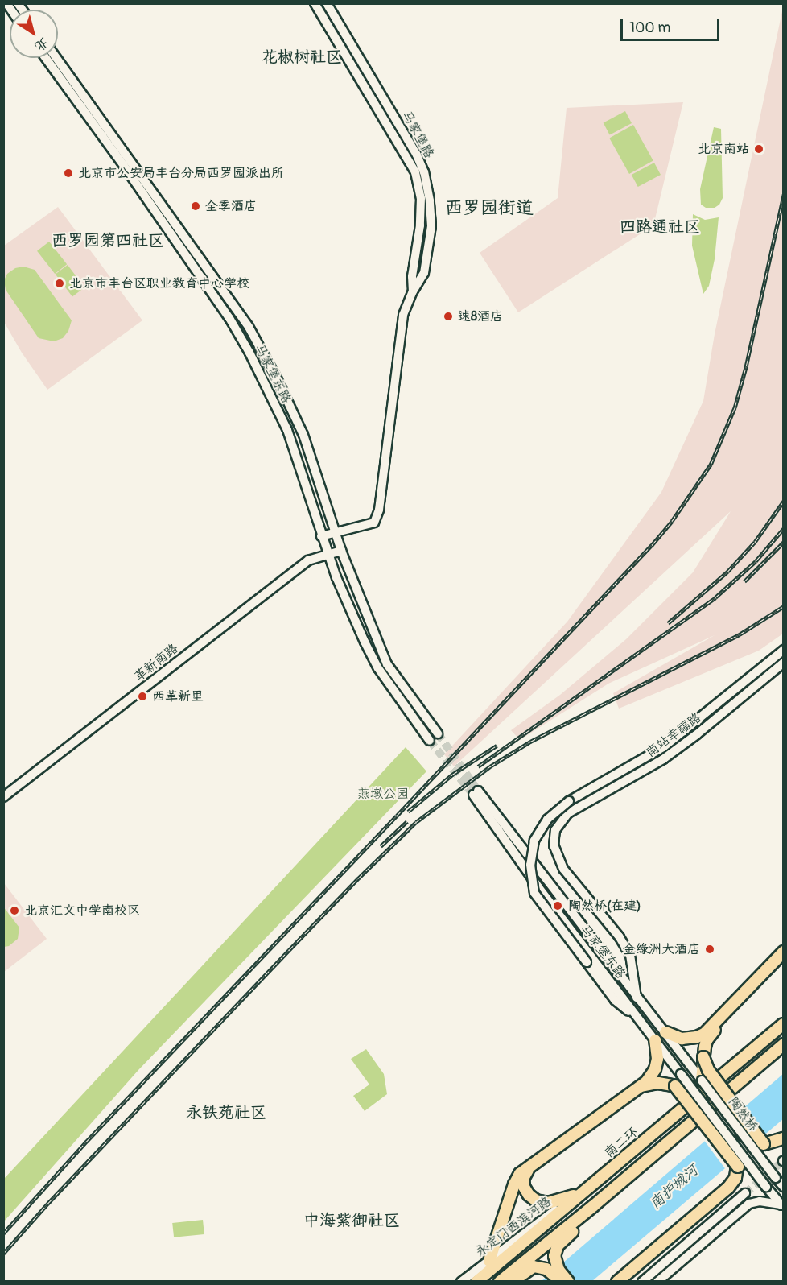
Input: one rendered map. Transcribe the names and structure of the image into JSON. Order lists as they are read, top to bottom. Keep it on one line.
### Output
{"streets":{"highway":["南二环"],"main road":["马家堡路","马家堡东路","革新南路","南站幸福路","陶然桥","永定门西滨河路"]},"crossings":[["马家堡路","马家堡东路"],["马家堡东路","革新南路"],["马家堡东路","南站幸福路"],["马家堡东路","陶然桥"],["南二环","永定门西滨河路"]],"districts":["花椒树社区","西罗园街道","四路通社区","西罗园第四社区","永铁苑社区","中海紫御社区"],"water":["南护城河"],"parks":["燕墩公园"],"places":["北京南站","北京市公安局丰台分局西罗园派出所","全季酒店","北京市丰台区职业教育中心学校","速8酒店","西革新里","陶然桥(在建)","北京汇文中学南校区","金绿洲大酒店"],"scale_bar":"100 m","north":"bottom right"}
